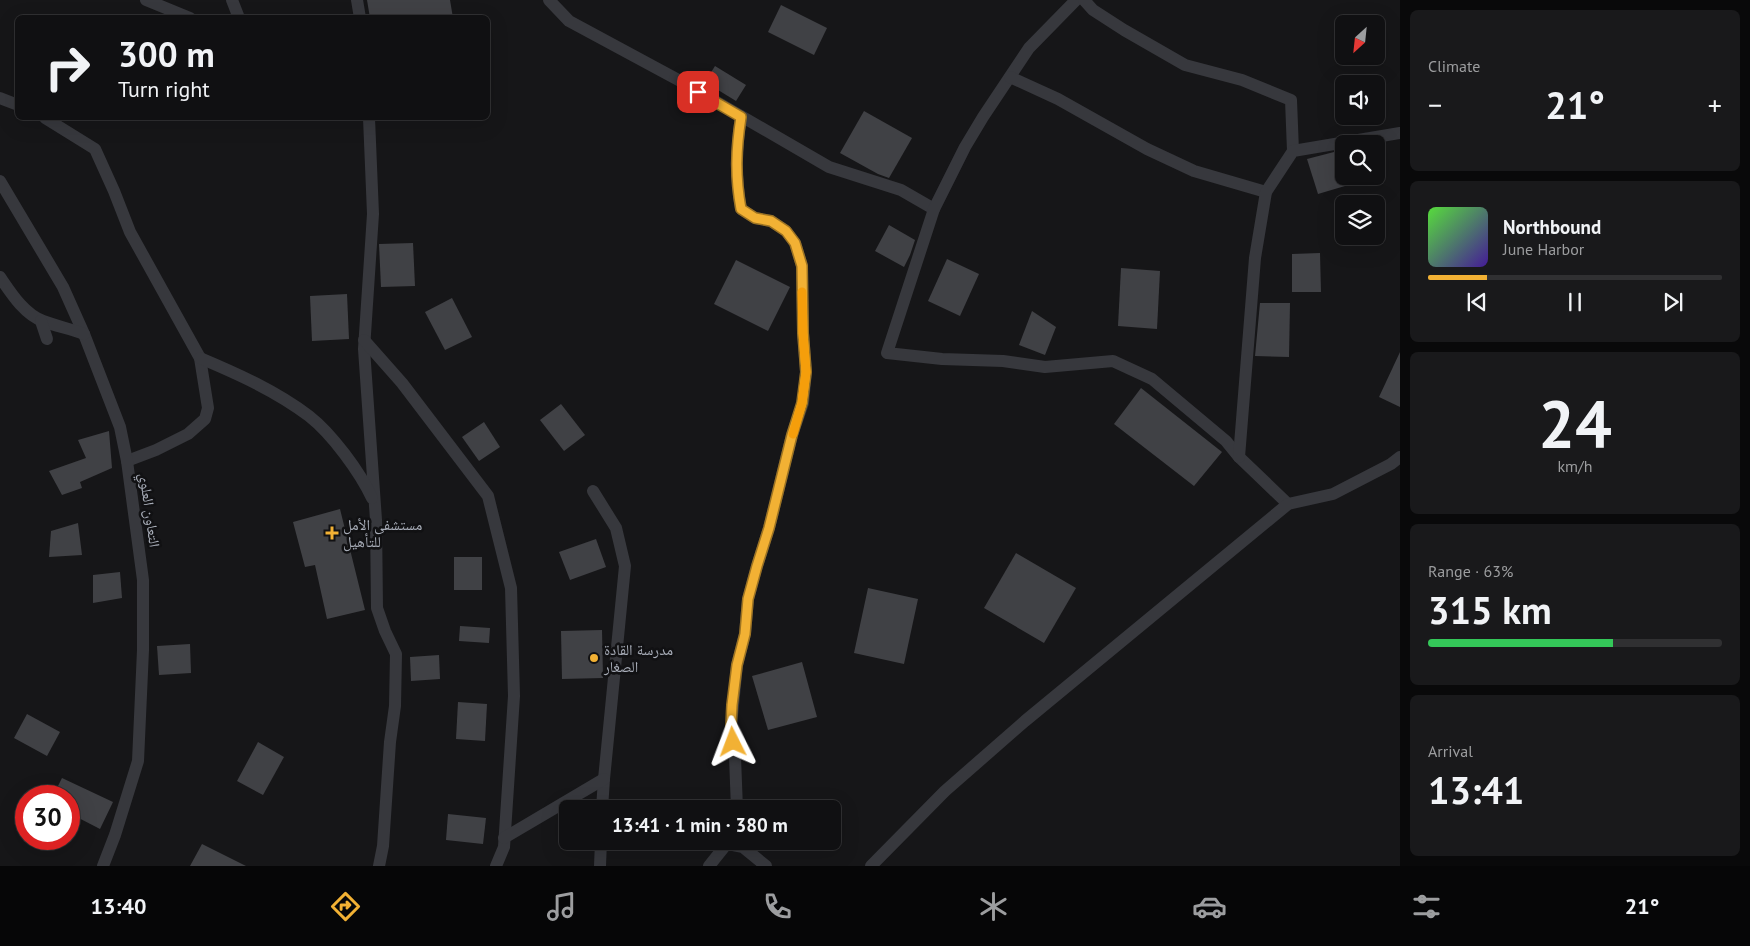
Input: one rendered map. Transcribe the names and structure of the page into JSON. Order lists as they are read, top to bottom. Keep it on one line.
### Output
{"streets":{"street":["التعاون العلوي"]},"places":{"health":["مستشفى الأمل للتأهيل"],"other":["مدرسة القادة الصغار"]},"north":"bottom left","page":{"tile":["Climate",["24","km/h"],["Range · 63%","315 km"],["Arrival","13:41"]],"turn":["300 m","Turn right"],"heat":["−","21°","+"],"song":["Northbound","June Harbor"],"limit":"30","trip":"13:41 · 1 min · 380 m","tabs":["13:40","21°"]}}
